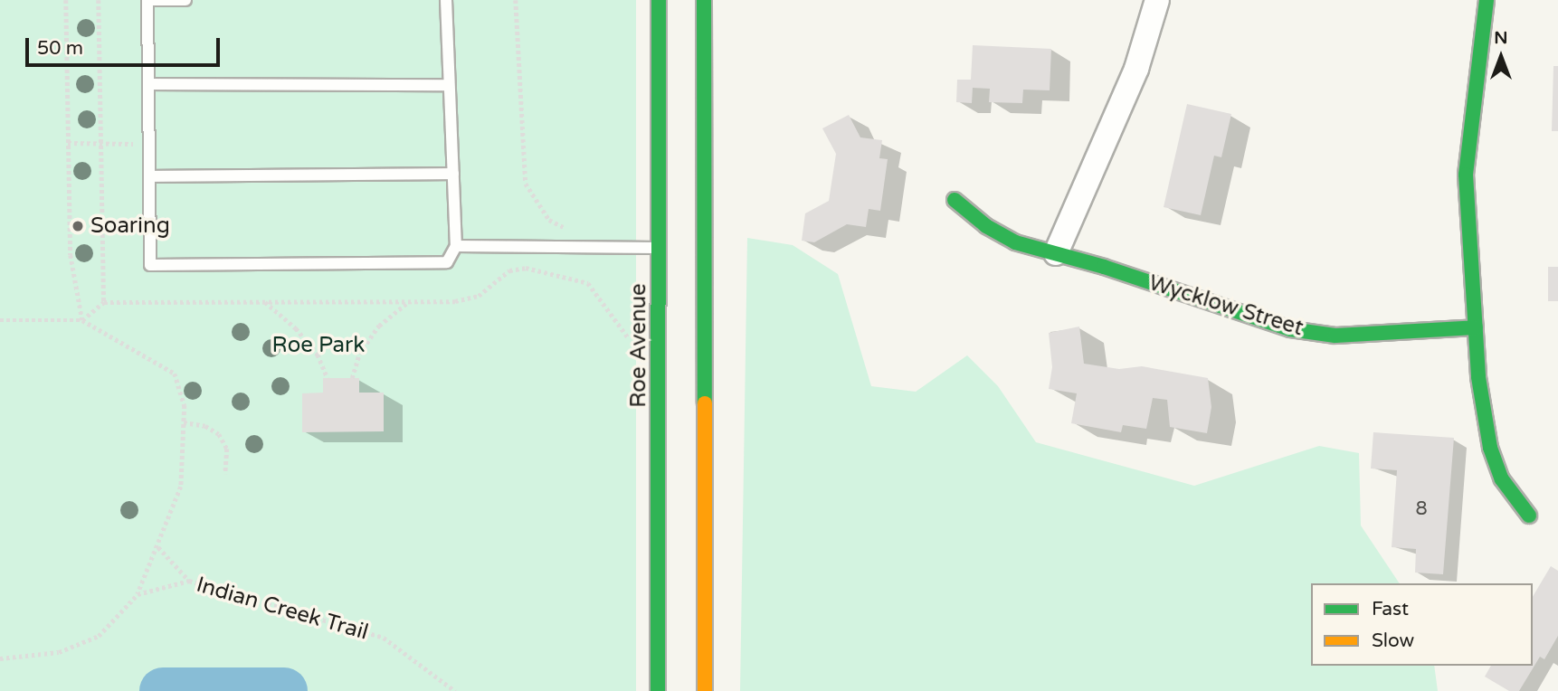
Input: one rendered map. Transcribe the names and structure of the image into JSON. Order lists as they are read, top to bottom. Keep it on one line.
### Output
{"streets":{"main road":["Wycklow Street","Roe Avenue"],"path":["Indian Creek Trail"]},"parks":["Roe Park"],"places":["Soaring"],"house_numbers":["8"],"legend":["Fast","Slow"],"scale_bar":"50 m","north":"top"}
